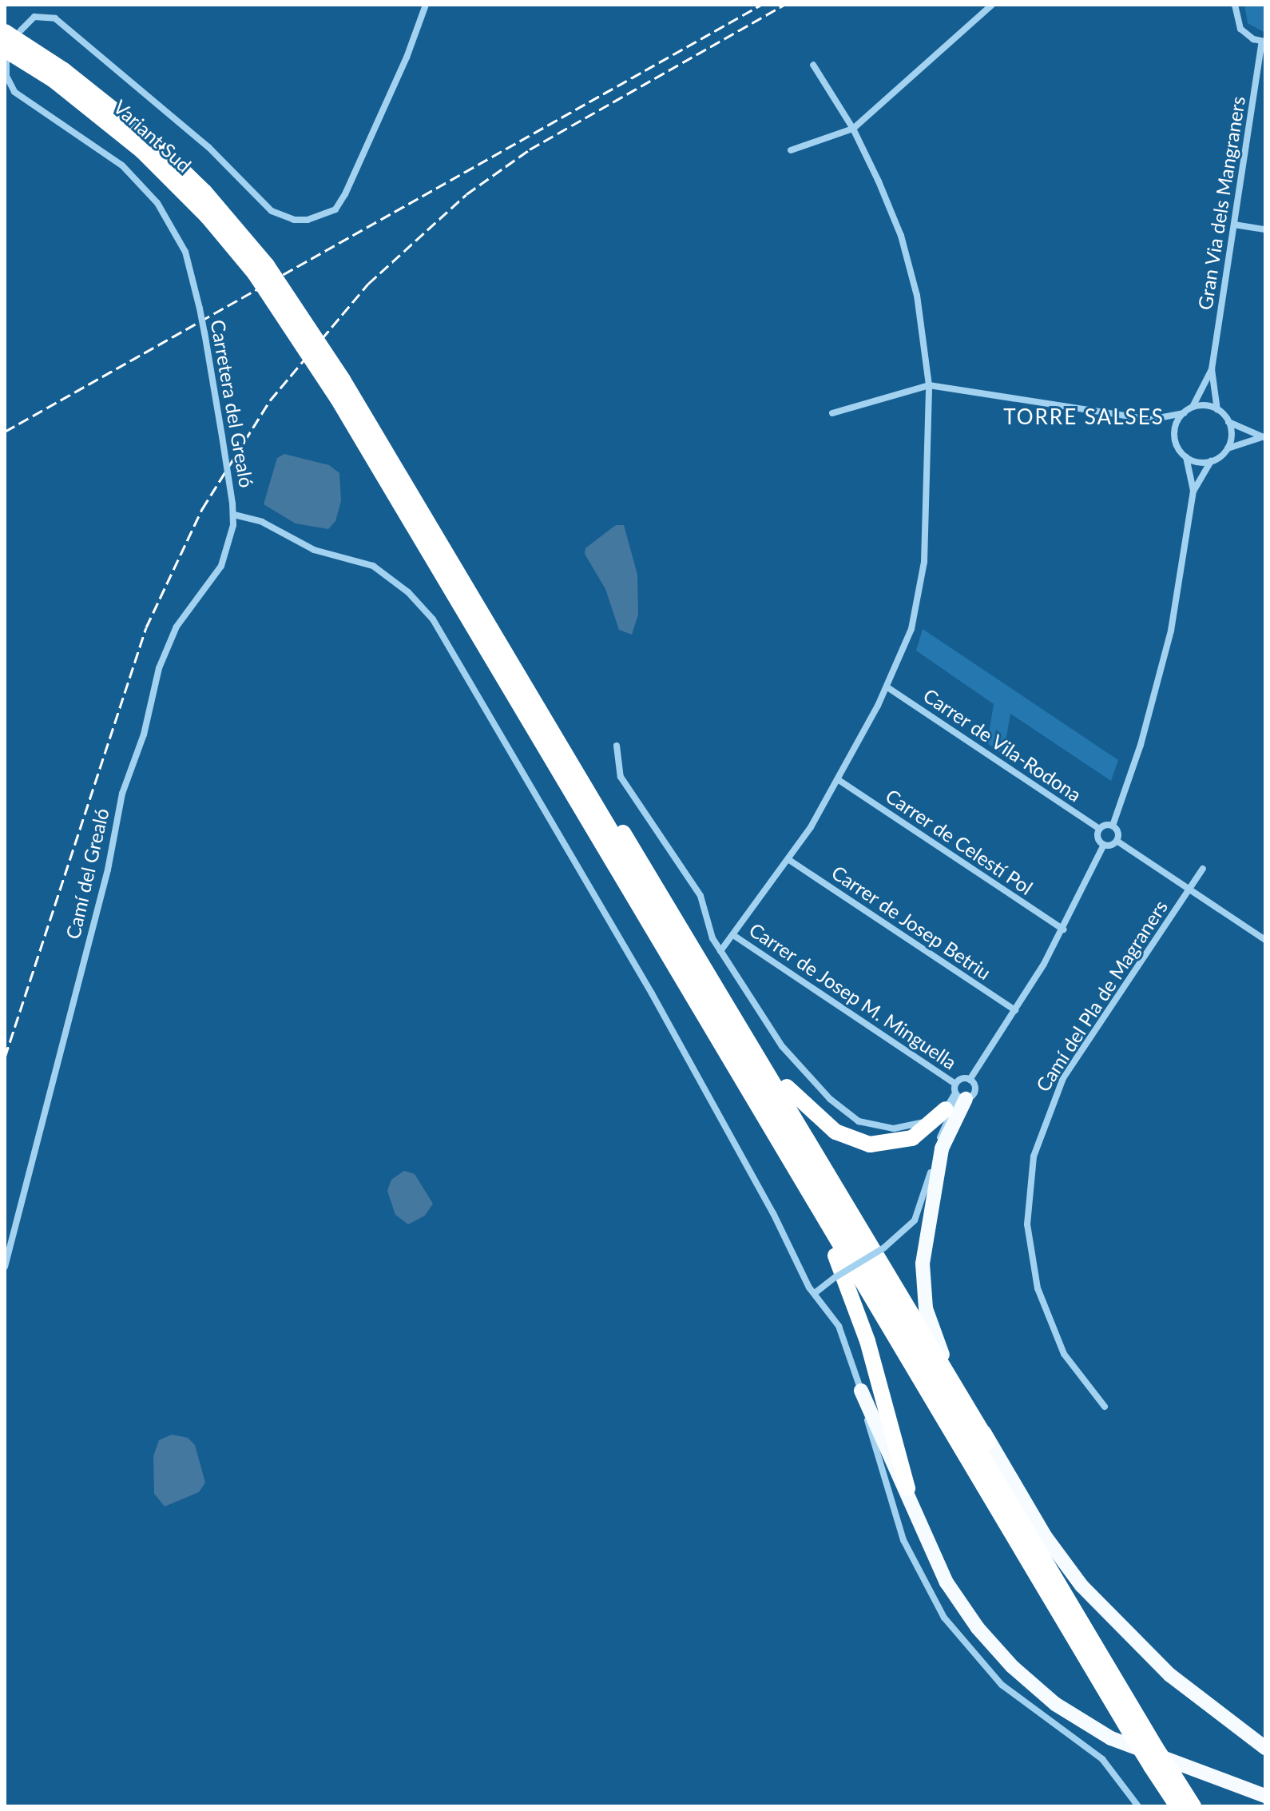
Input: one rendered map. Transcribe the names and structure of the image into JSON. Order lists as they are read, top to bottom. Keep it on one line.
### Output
{"streets":{"highway":["Variant Sud"],"street":["Gran Via dels Mangraners","Carretera del Grealó","Carrer de Vila-Rodona","Carrer de Celestí Pol","Camí del Grealó","Carrer de Josep Betriu","Carrer de Josep M. Minguella","Camí del Pla de Magraners"]},"crossings":[["Carretera del Grealó","Camí del Grealó"]],"districts":["TORRE SALSES"]}
